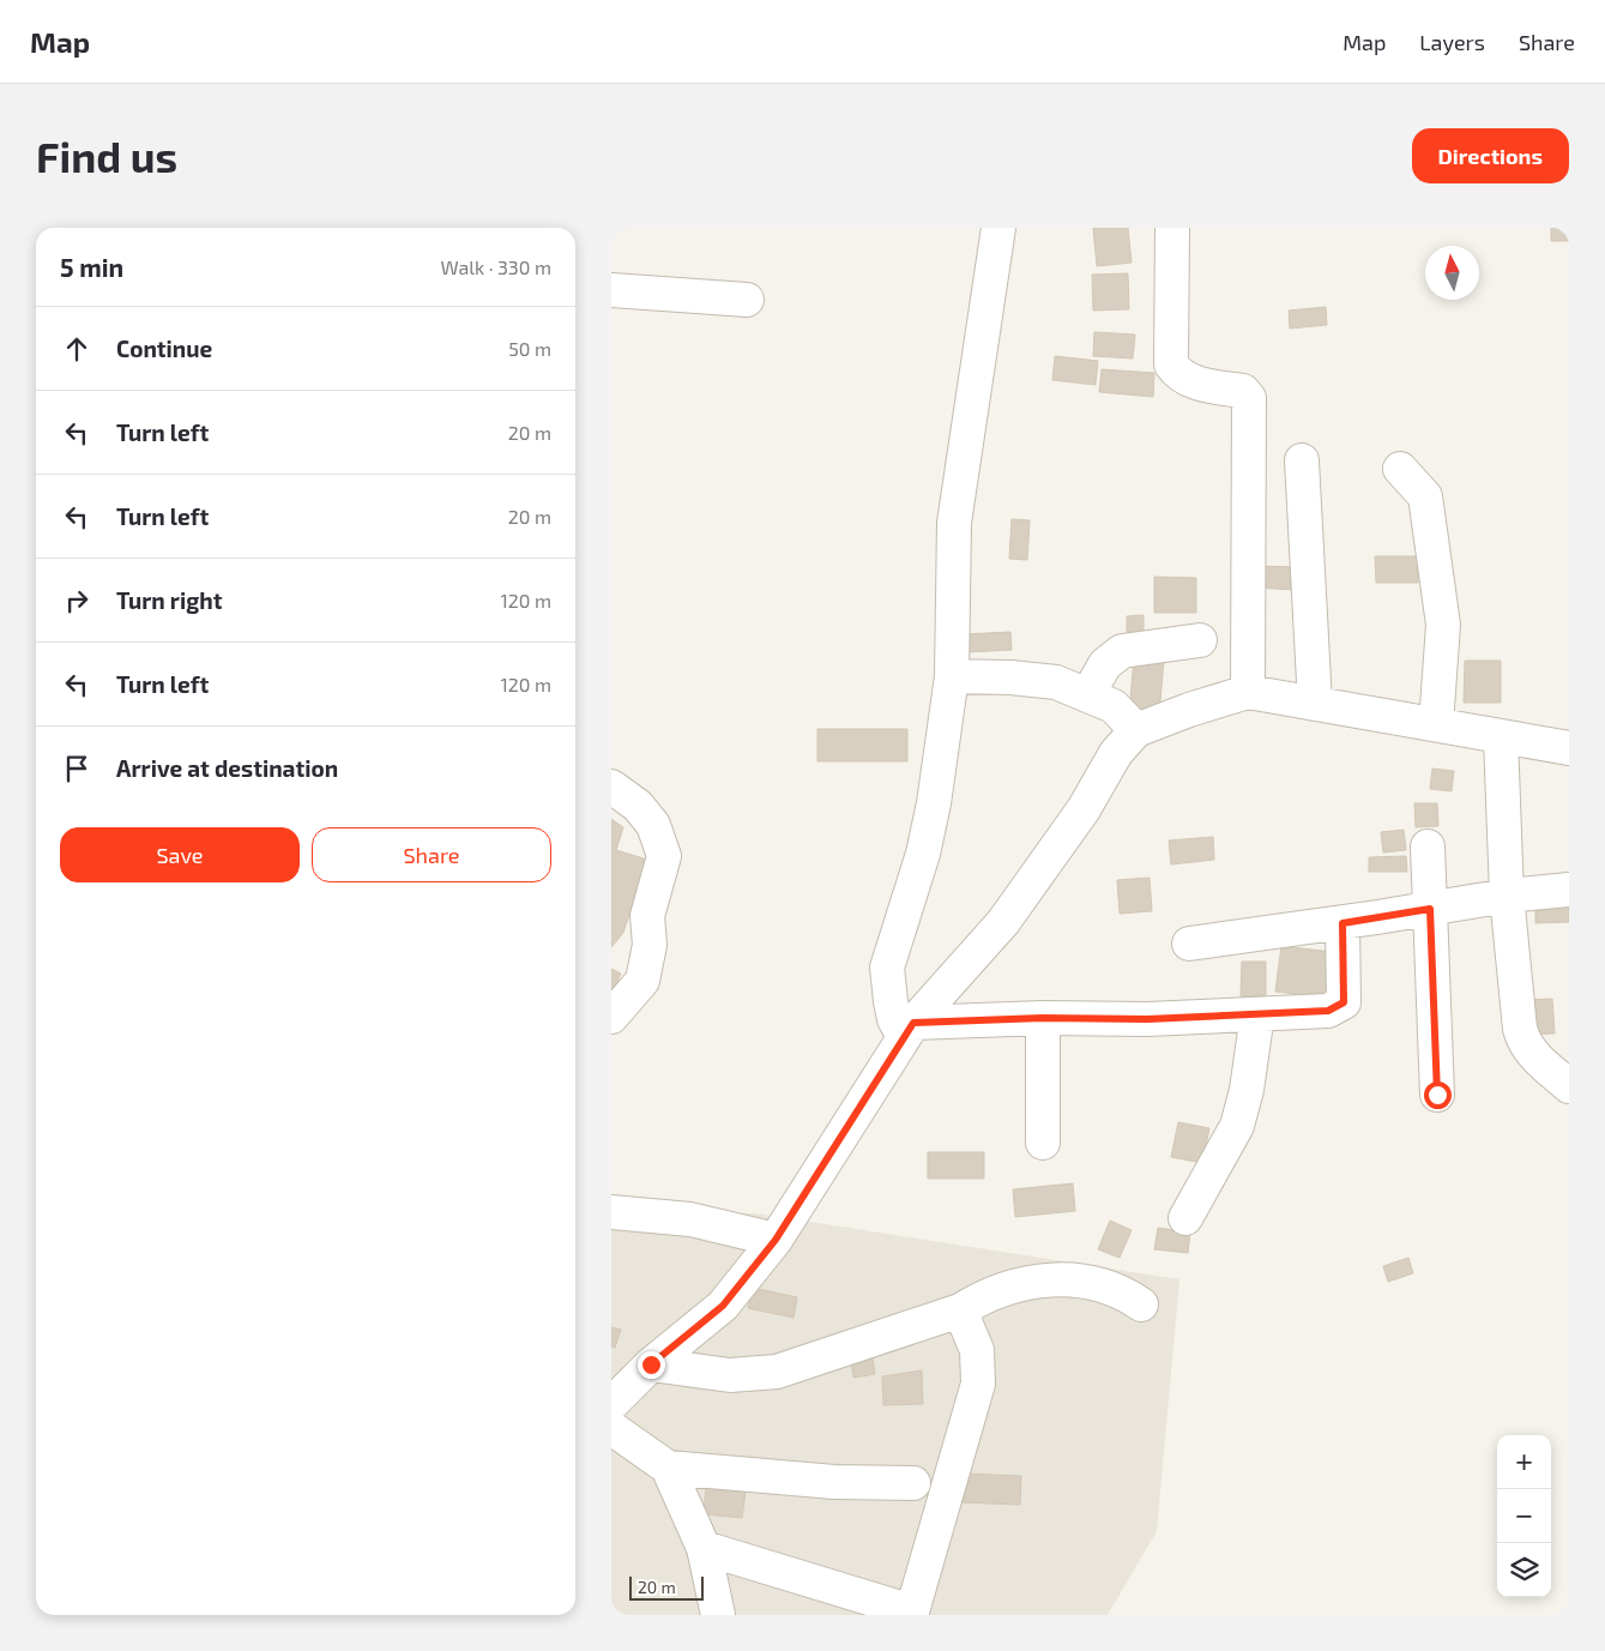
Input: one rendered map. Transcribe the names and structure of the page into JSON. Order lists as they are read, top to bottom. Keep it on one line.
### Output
{"scale_bar":"20 m","north":"top","page":{"header":"Map","nav":["Map","Layers","Share"],"buttons":["Directions",["Save","Share"]],"title":"Find us","heading":["5 min","Walk · 330 m"],"list":[["Continue","50 m"],["Turn left","20 m"],["Turn left","20 m"],["Turn right","120 m"],["Turn left","120 m"],"Arrive at destination"],"map_buttons":["+","−"],"scale":"20 m"}}
